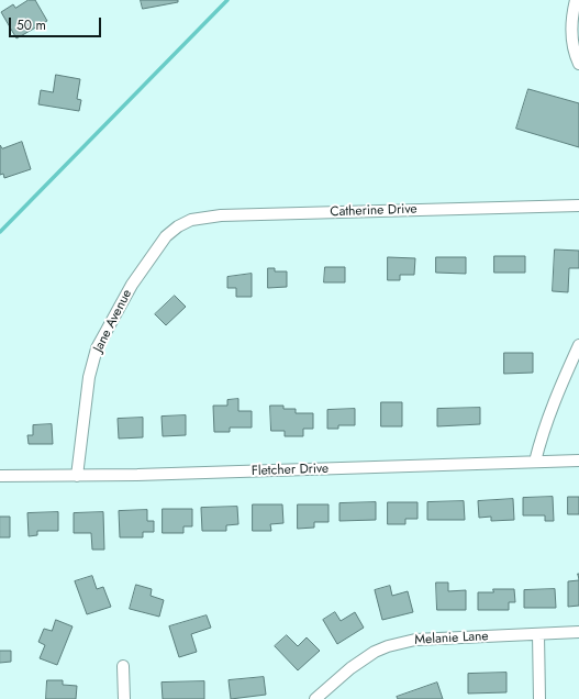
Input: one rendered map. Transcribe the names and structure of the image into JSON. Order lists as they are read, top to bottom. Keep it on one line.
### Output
{"streets":{"street":["Catherine Drive","Jane Avenue","Fletcher Drive","Melanie Lane"]},"crossings":[["Catherine Drive","Jane Avenue"],["Jane Avenue","Fletcher Drive"]],"scale_bar":"50 m"}
